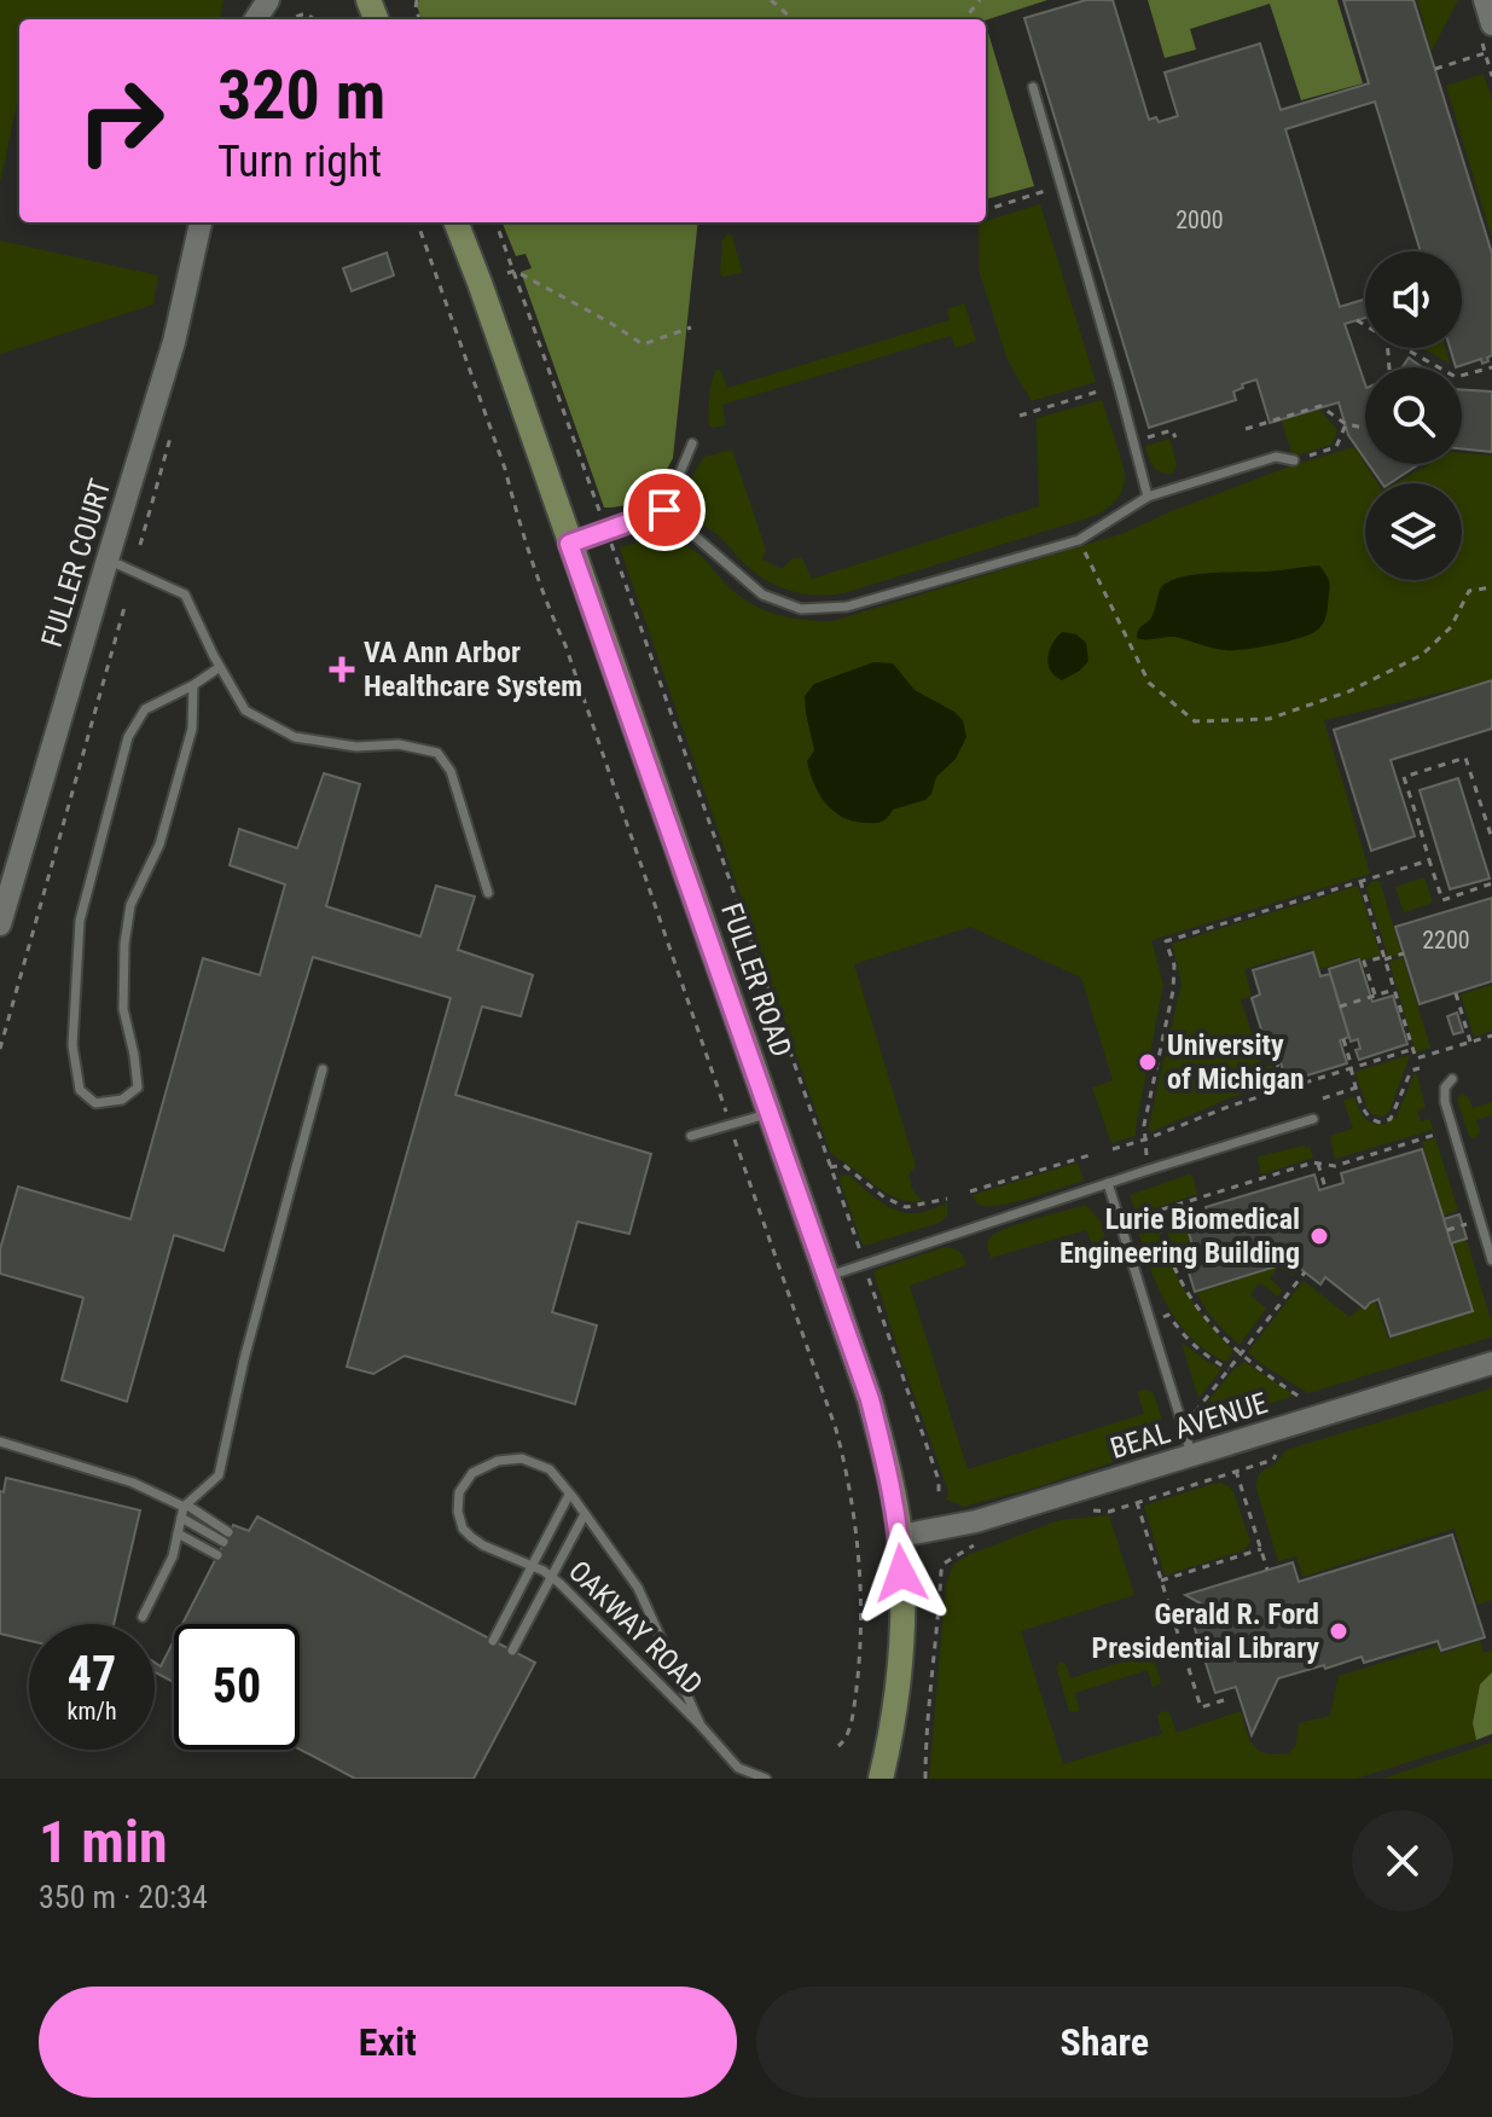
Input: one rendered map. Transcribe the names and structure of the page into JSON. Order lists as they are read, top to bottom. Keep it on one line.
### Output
{"streets":{"main road":["FULLER ROAD"],"street":["FULLER COURT","BEAL AVENUE"],"lane":["OAKWAY ROAD"]},"crossings":[["FULLER ROAD","BEAL AVENUE"]],"places":{"health":["VA Ann Arbor Healthcare System"],"other":["University of Michigan","Lurie Biomedical Engineering Building","Gerald R. Ford Presidential Library"]},"house_numbers":["2000","2200"],"page":{"turn":["320 m","Turn right"],"speed":"47 km/h","limit":"50","heading":["1 min","350 m · 20:34"],"buttons":["Exit","Share"]}}
